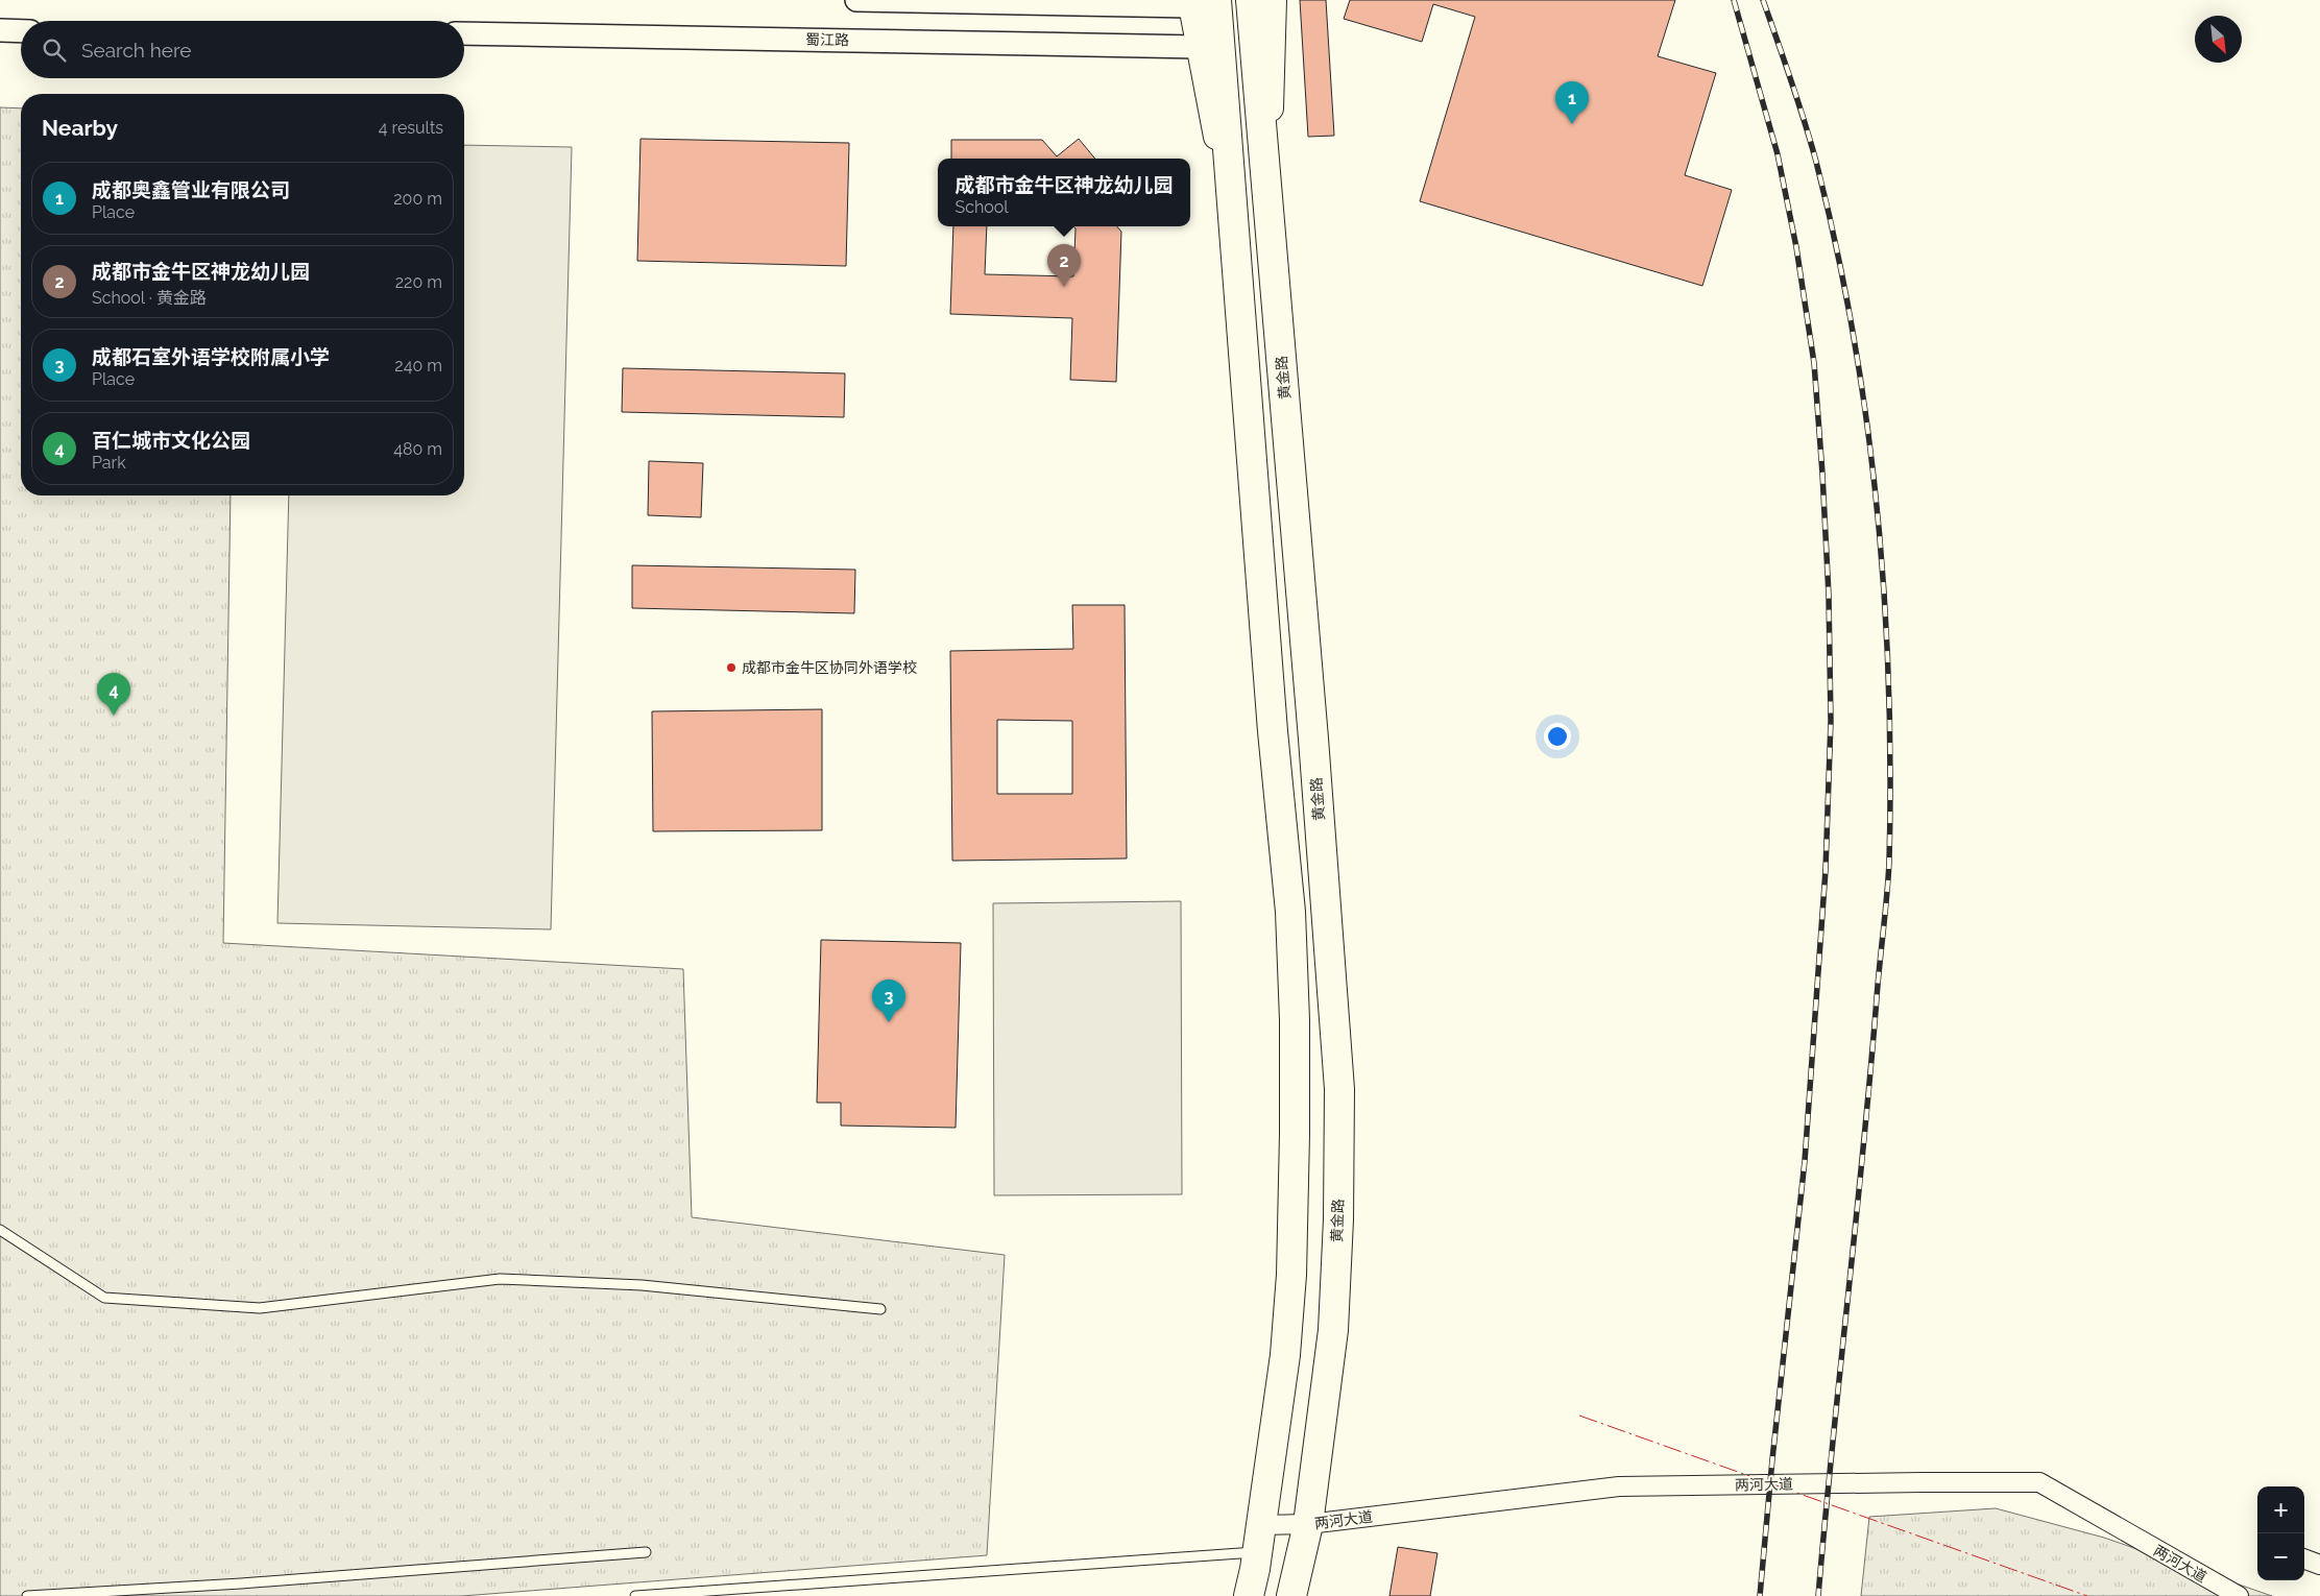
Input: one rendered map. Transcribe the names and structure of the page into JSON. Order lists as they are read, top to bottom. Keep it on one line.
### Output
{"streets":{"main road":["黄金路"],"street":["蜀江路","两河大道"]},"crossings":[["黄金路","两河大道"]],"places":["成都市金牛区协同外语学校"],"north":"bottom right","page":{"search":"Search here","pins":["1","2","4","3"],"heading":["Nearby","4 results"],"popup":["成都市金牛区神龙幼儿园","School"],"list":[{"mark":"1","name":"成都奥鑫管业有限公司","note":"Place","value":"200 m"},{"mark":"2","name":"成都市金牛区神龙幼儿园","note":"School · 黄金路","value":"220 m"},{"mark":"3","name":"成都石室外语学校附属小学","note":"Place","value":"240 m"},{"mark":"4","name":"百仁城市文化公园","note":"Park","value":"480 m"}],"map_buttons":["+","−"]}}
